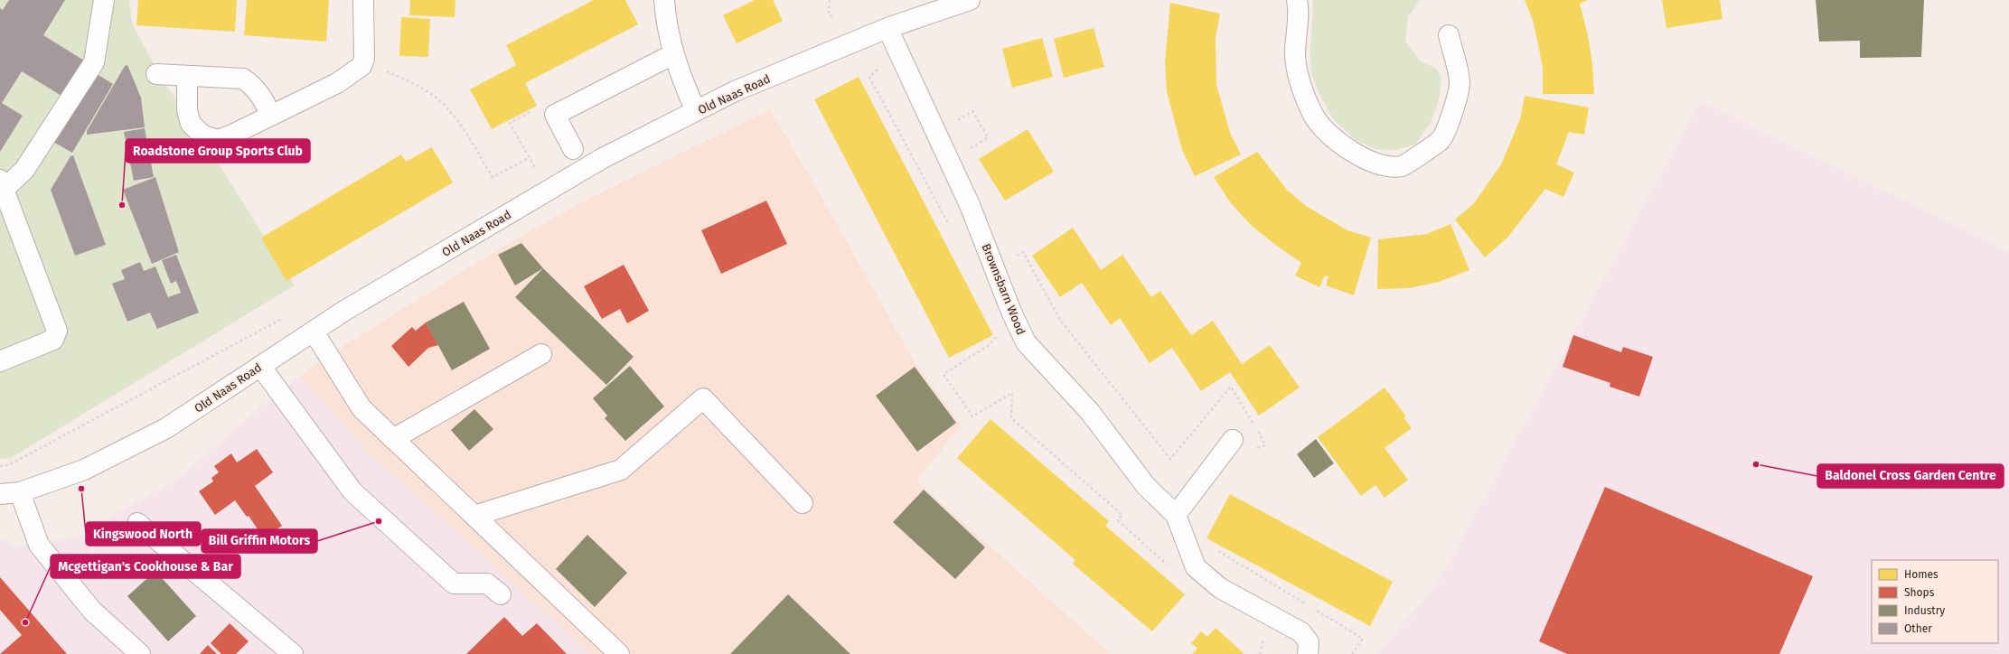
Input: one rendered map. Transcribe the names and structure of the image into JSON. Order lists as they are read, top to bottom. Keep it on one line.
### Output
{"streets":{"street":["Old Naas Road","Brownsbarn Wood"]},"crossings":[["Old Naas Road","Brownsbarn Wood"]],"places":["Roadstone Group Sports Club","Baldonel Cross Garden Centre","Kingswood North","Bill Griffin Motors","Mcgettigan's Cookhouse & Bar"],"legend":["Homes","Shops","Industry","Other"]}
